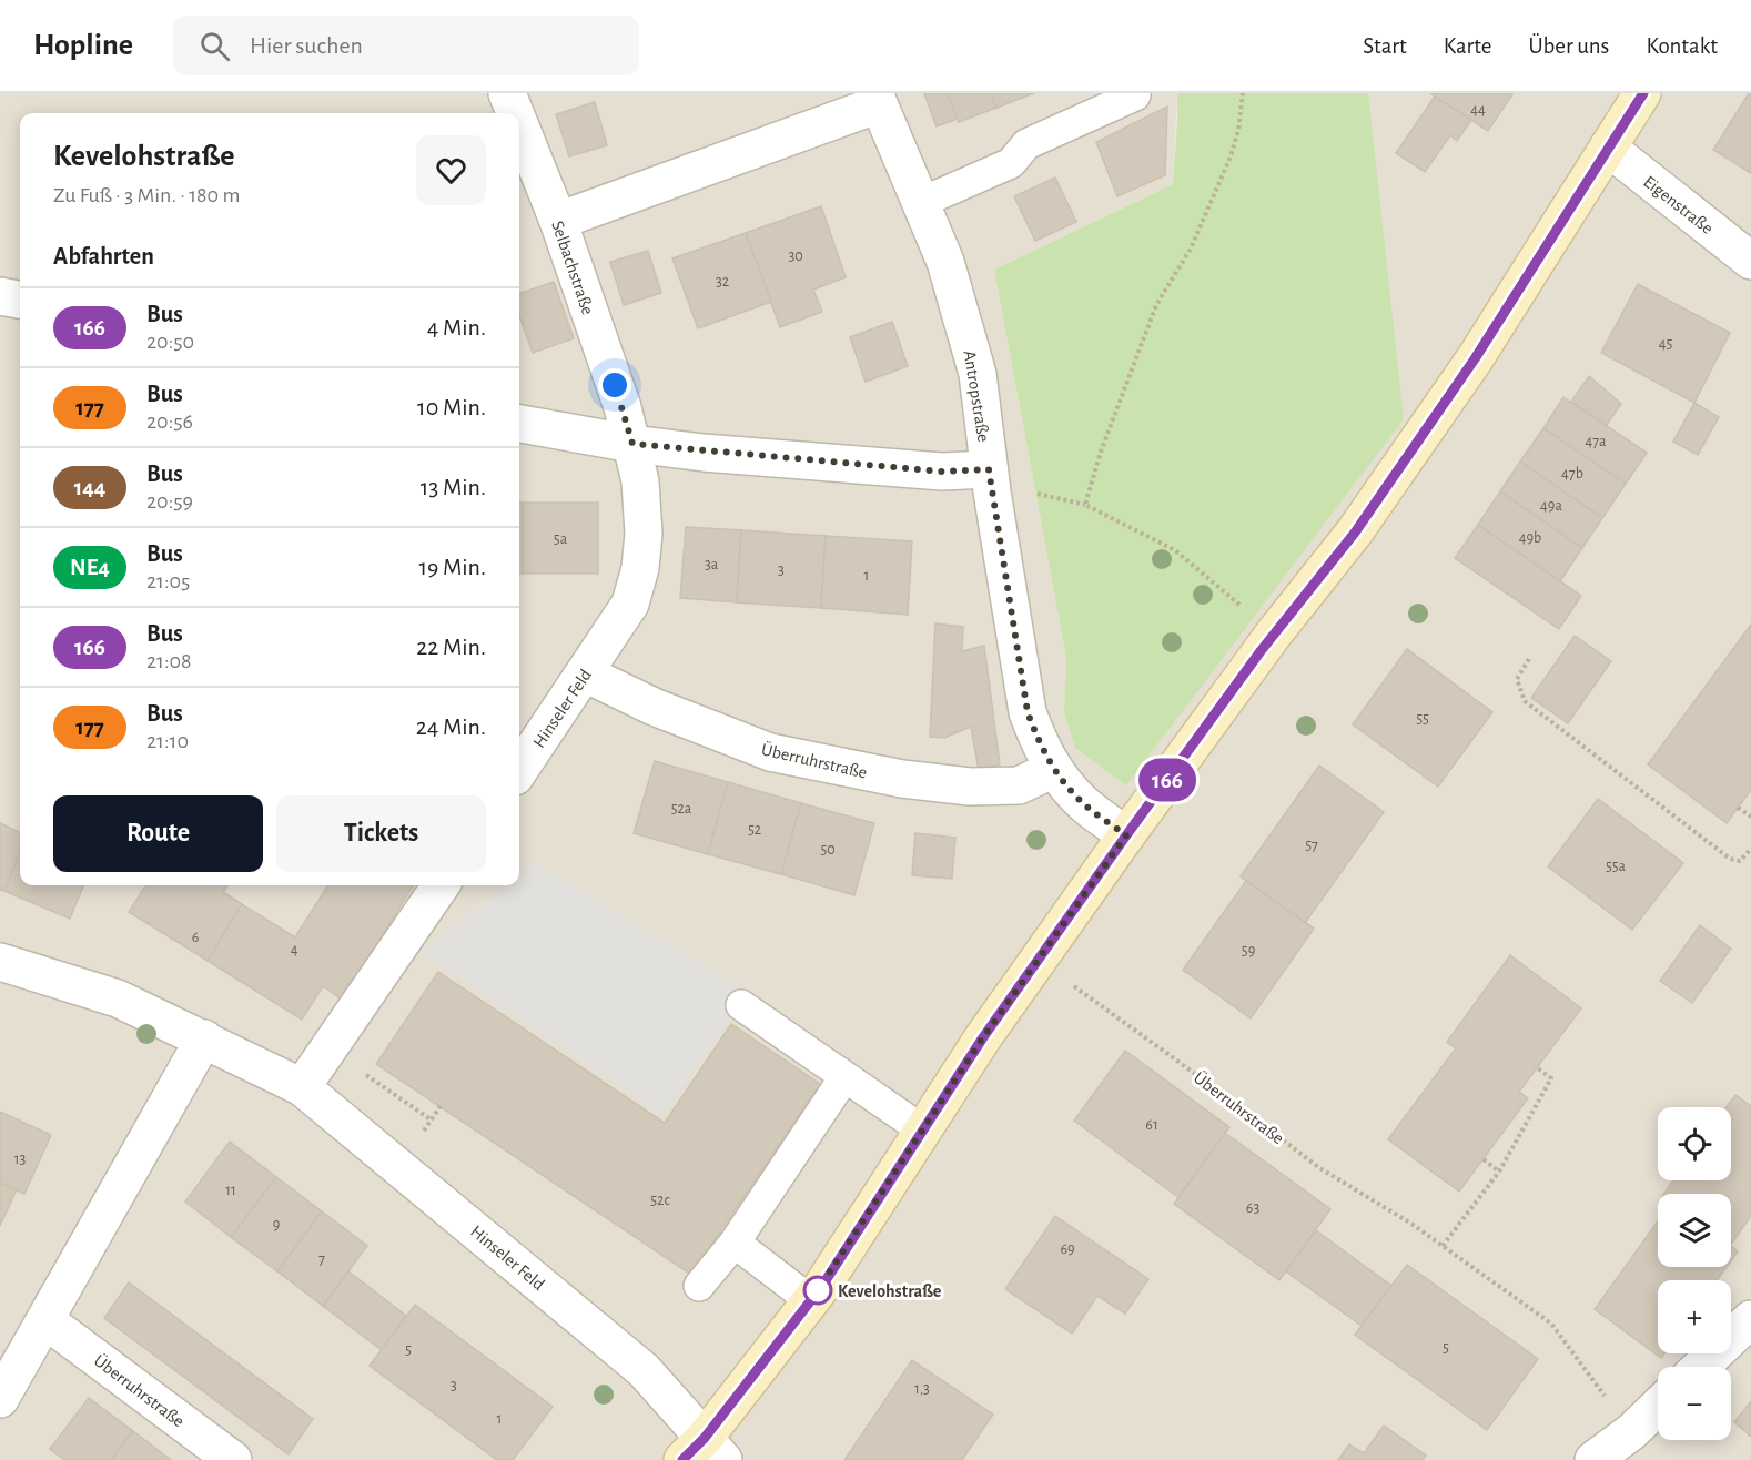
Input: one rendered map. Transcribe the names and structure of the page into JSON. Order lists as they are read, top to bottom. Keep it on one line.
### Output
{"streets":{"street":["Eigenstraße","Selbachstraße","Antropstraße","Hinseler Feld","Überruhrstraße"]},"crossings":[["Selbachstraße","Antropstraße"],["Selbachstraße","Hinseler Feld"],["Antropstraße","Überruhrstraße"],["Hinseler Feld","Überruhrstraße"]],"places":["Kevelohstraße"],"lines":["bus line 166"],"house_numbers":["44","30","32","45","47a","47b","49a","49b","5a","3a","3","1","55","52a","52","57","50","55a","6","4","59","61","13","11","52c","63","9","69","7","5","5","3","1,3","1"],"page":{"header":"Hopline","search":"Hier suchen","nav":["Start","Karte","Über uns","Kontakt"],"on_map":"166","heading":[["Kevelohstraße","Zu Fuß · 3 Min. · 180 m"],"Abfahrten"],"list":[{"mark":"166","name":"Bus","note":"20:50","value":"4 Min."},{"mark":"177","name":"Bus","note":"20:56","value":"10 Min."},{"mark":"144","name":"Bus","note":"20:59","value":"13 Min."},{"mark":"NE4","name":"Bus","note":"21:05","value":"19 Min."},{"mark":"166","name":"Bus","note":"21:08","value":"22 Min."},{"mark":"177","name":"Bus","note":"21:10","value":"24 Min."}],"buttons":["Route","Tickets"],"map_buttons":["+","−"]}}
